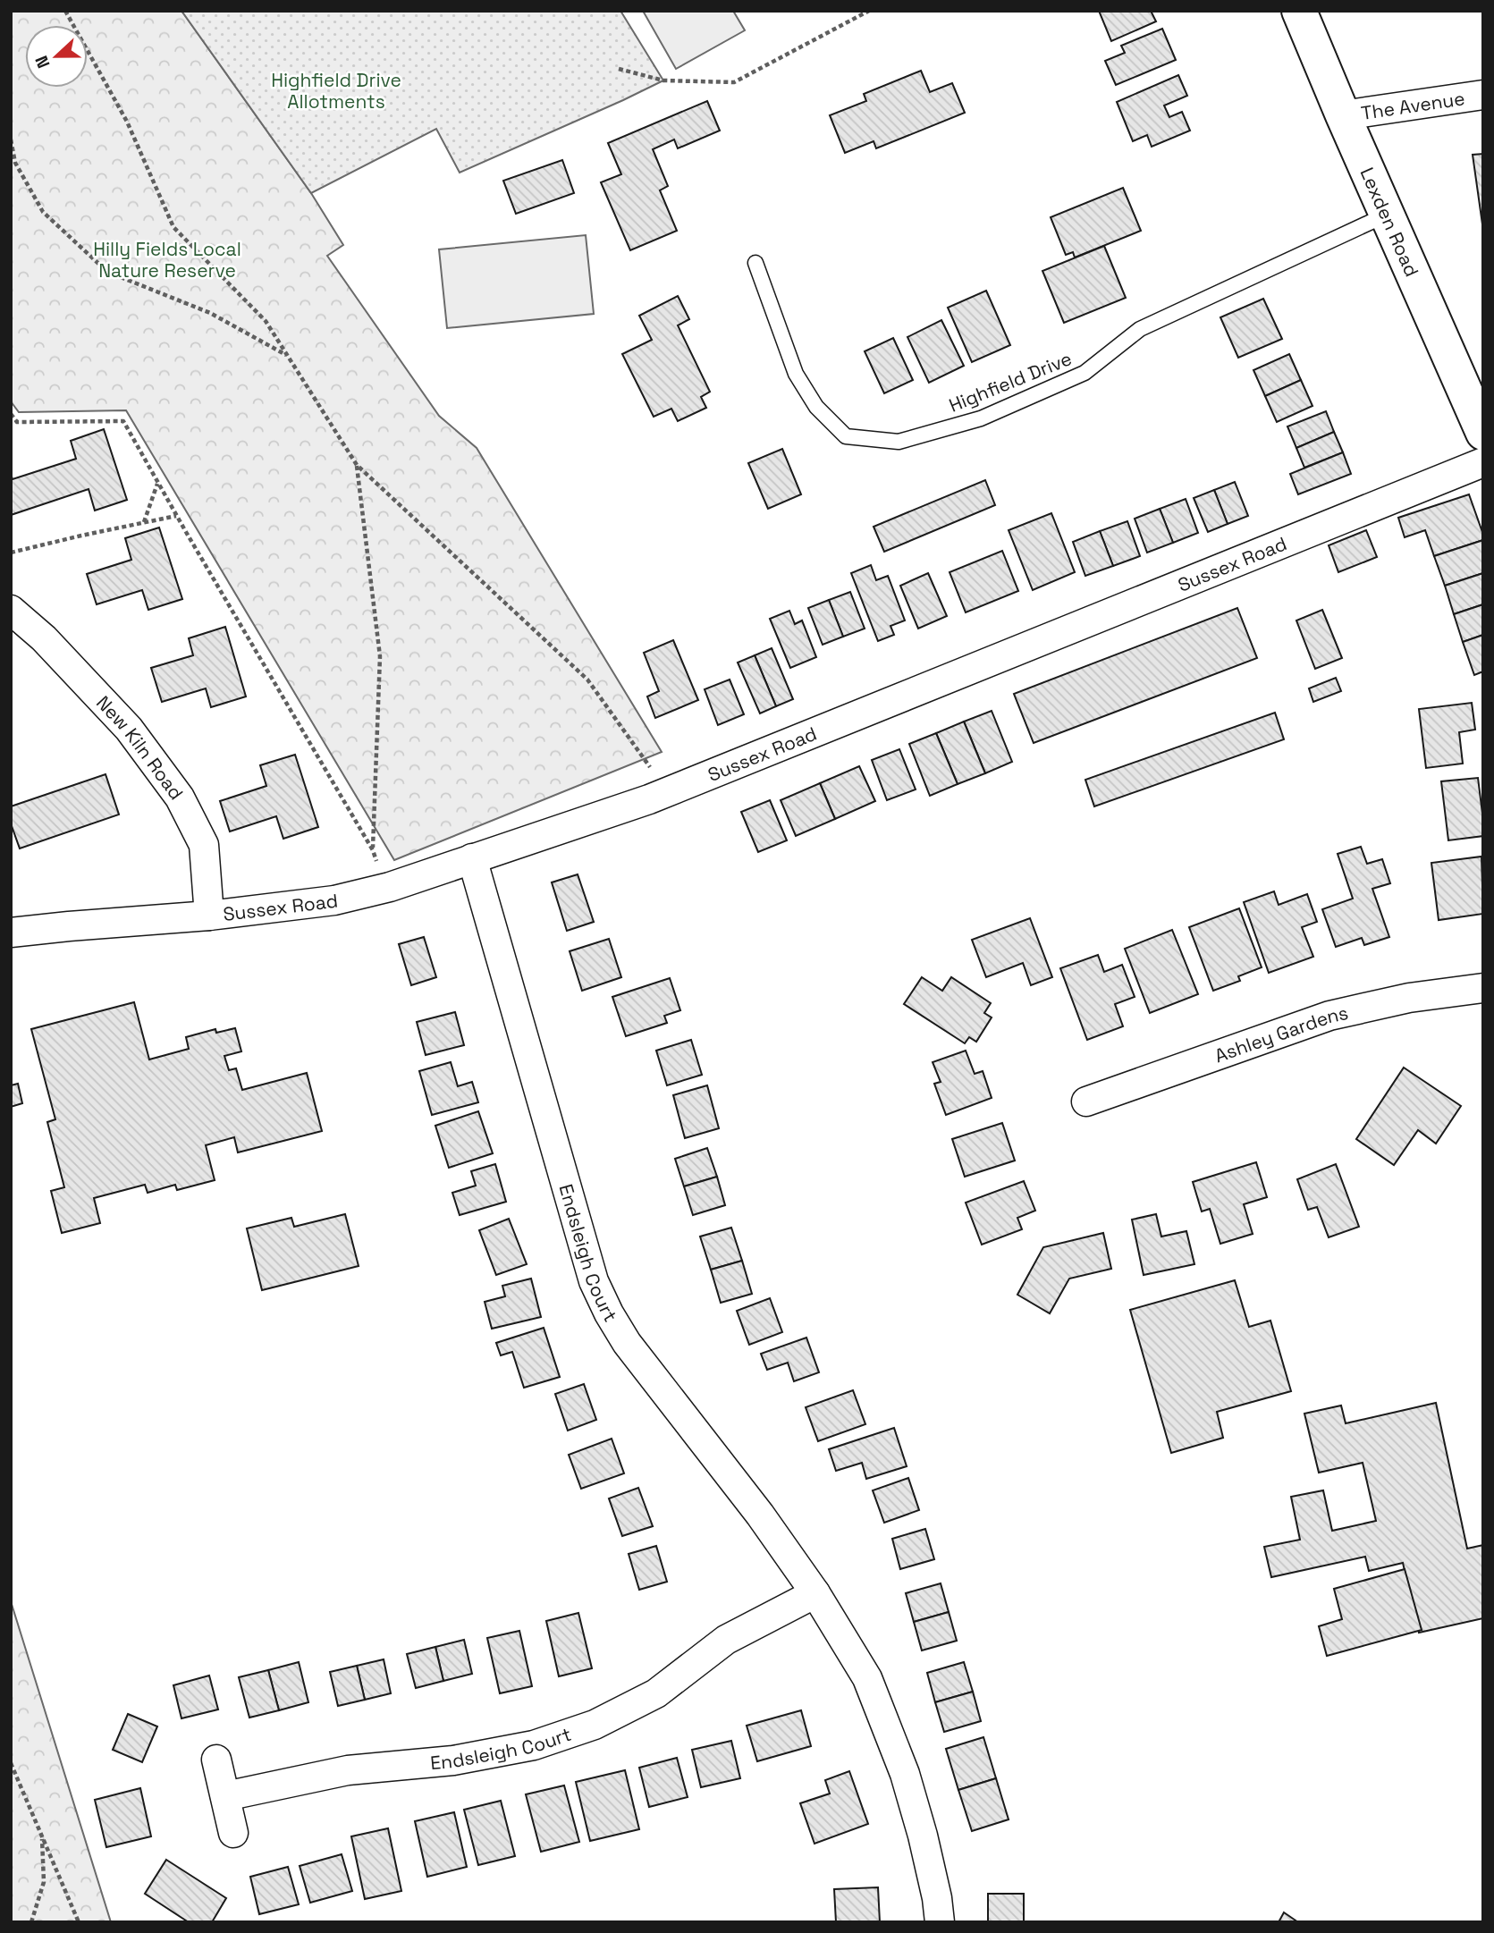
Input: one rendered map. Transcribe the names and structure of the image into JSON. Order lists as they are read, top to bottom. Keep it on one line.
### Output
{"streets":{"main road":["Lexden Road"],"street":["The Avenue","Sussex Road","New Kiln Road","Ashley Gardens","Endsleigh Court"],"lane":["Highfield Drive"]},"crossings":[["The Avenue","Lexden Road"],["Lexden Road","Highfield Drive"],["Sussex Road","New Kiln Road"],["Sussex Road","Endsleigh Court"]],"parks":["Highfield Drive Allotments","Hilly Fields Local Nature Reserve"],"north":"left"}
